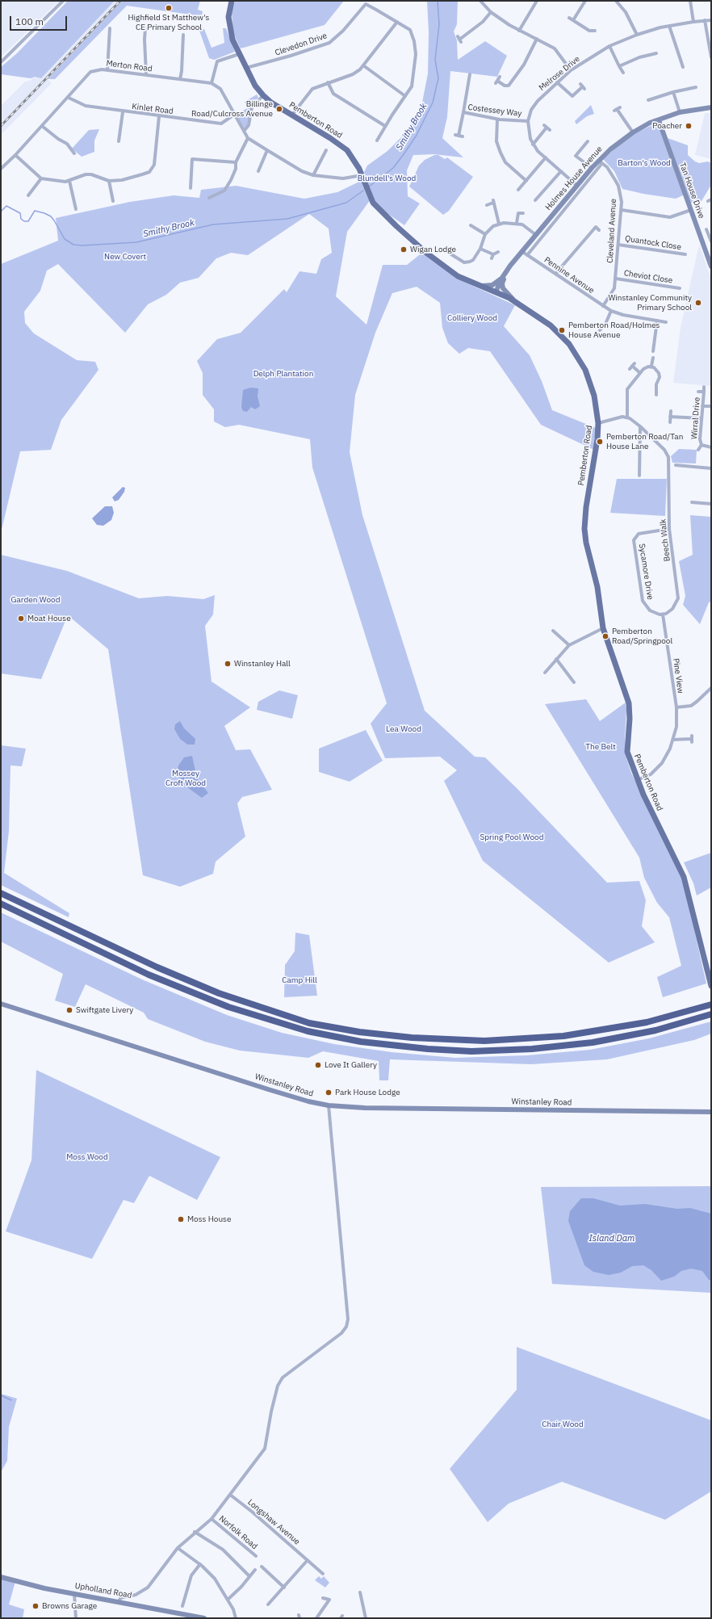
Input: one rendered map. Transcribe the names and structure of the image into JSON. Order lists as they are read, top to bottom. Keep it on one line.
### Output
{"streets":{"main road":["Pemberton Road"],"street":["Clevedon Drive","Merton Road","Melrose Drive","Kinlet Road","Costessey Way","Holmes House Avenue","Tan House Drive","Cleveland Avenue","Quantock Close","Pennine Avenue","Cheviot Close","Wirral Drive","Beech Walk","Sycamore Drive","Pine View","Winstanley Road","Longshaw Avenue","Norfolk Road","Upholland Road"]},"crossings":[["Clevedon Drive","Pemberton Road"],["Merton Road","Kinlet Road"],["Melrose Drive","Costessey Way"],["Melrose Drive","Holmes House Avenue"],["Pemberton Road","Holmes House Avenue"],["Pemberton Road","Pine View"],["Holmes House Avenue","Tan House Drive"],["Holmes House Avenue","Cleveland Avenue"],["Holmes House Avenue","Pennine Avenue"],["Cleveland Avenue","Quantock Close"],["Cleveland Avenue","Pennine Avenue"],["Cleveland Avenue","Cheviot Close"],["Beech Walk","Sycamore Drive"],["Beech Walk","Pine View"],["Sycamore Drive","Pine View"]],"water":["Smithy Brook","Island Dam"],"parks":["Barton's Wood","Blundell's Wood","New Covert","Colliery Wood","Delph Plantation","Garden Wood","Lea Wood","The Belt","Mossey Croft Wood","Spring Pool Wood","Camp Hill","Moss Wood","Chair Wood"],"places":["Highfield St Matthew's CE Primary School","Billinge Road/Culcross Avenue","Poacher","Wigan Lodge","Winstanley Community Primary School","Pemberton Road/Holmes House Avenue","Pemberton Road/Tan House Lane","Moat House","Pemberton Road/Springpool","Winstanley Hall","Swiftgate Livery","Love It Gallery","Park House Lodge","Moss House","Browns Garage"],"scale_bar":"100 m"}
